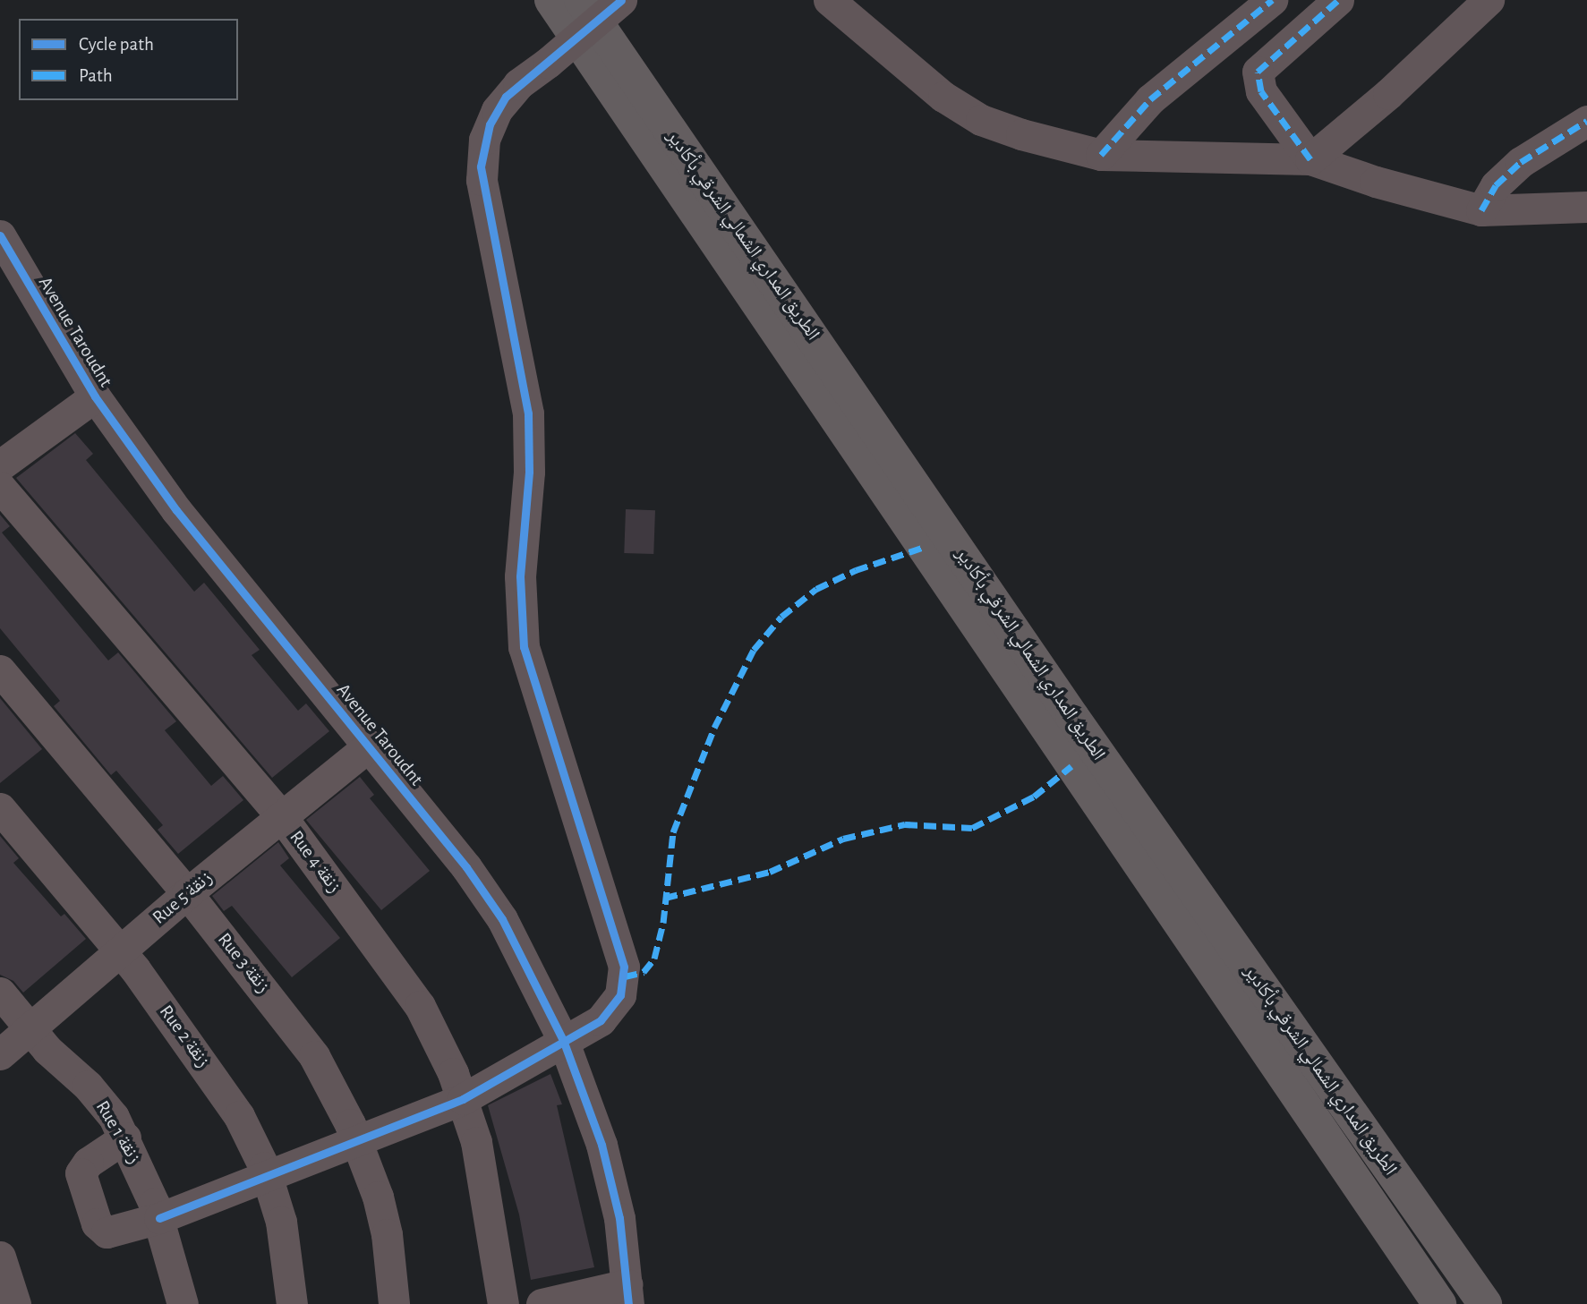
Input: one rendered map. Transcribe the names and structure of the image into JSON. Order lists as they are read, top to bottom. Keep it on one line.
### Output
{"streets":{"highway":["الطريق المداري الشمالي الشرقي بأكادير"],"street":["Avenue Taroudnt","Rue 4 زنقة","Rue 5 زنقة","Rue 3 زنقة","Rue 2 زنقة","Rue 1 زنقة"]},"crossings":[["Avenue Taroudnt","Rue 5 زنقة"],["Rue 4 زنقة","Rue 5 زنقة"],["Rue 5 زنقة","Rue 3 زنقة"],["Rue 5 زنقة","Rue 2 زنقة"],["Rue 5 زنقة","Rue 1 زنقة"]],"legend":["Cycle path","Path"]}
